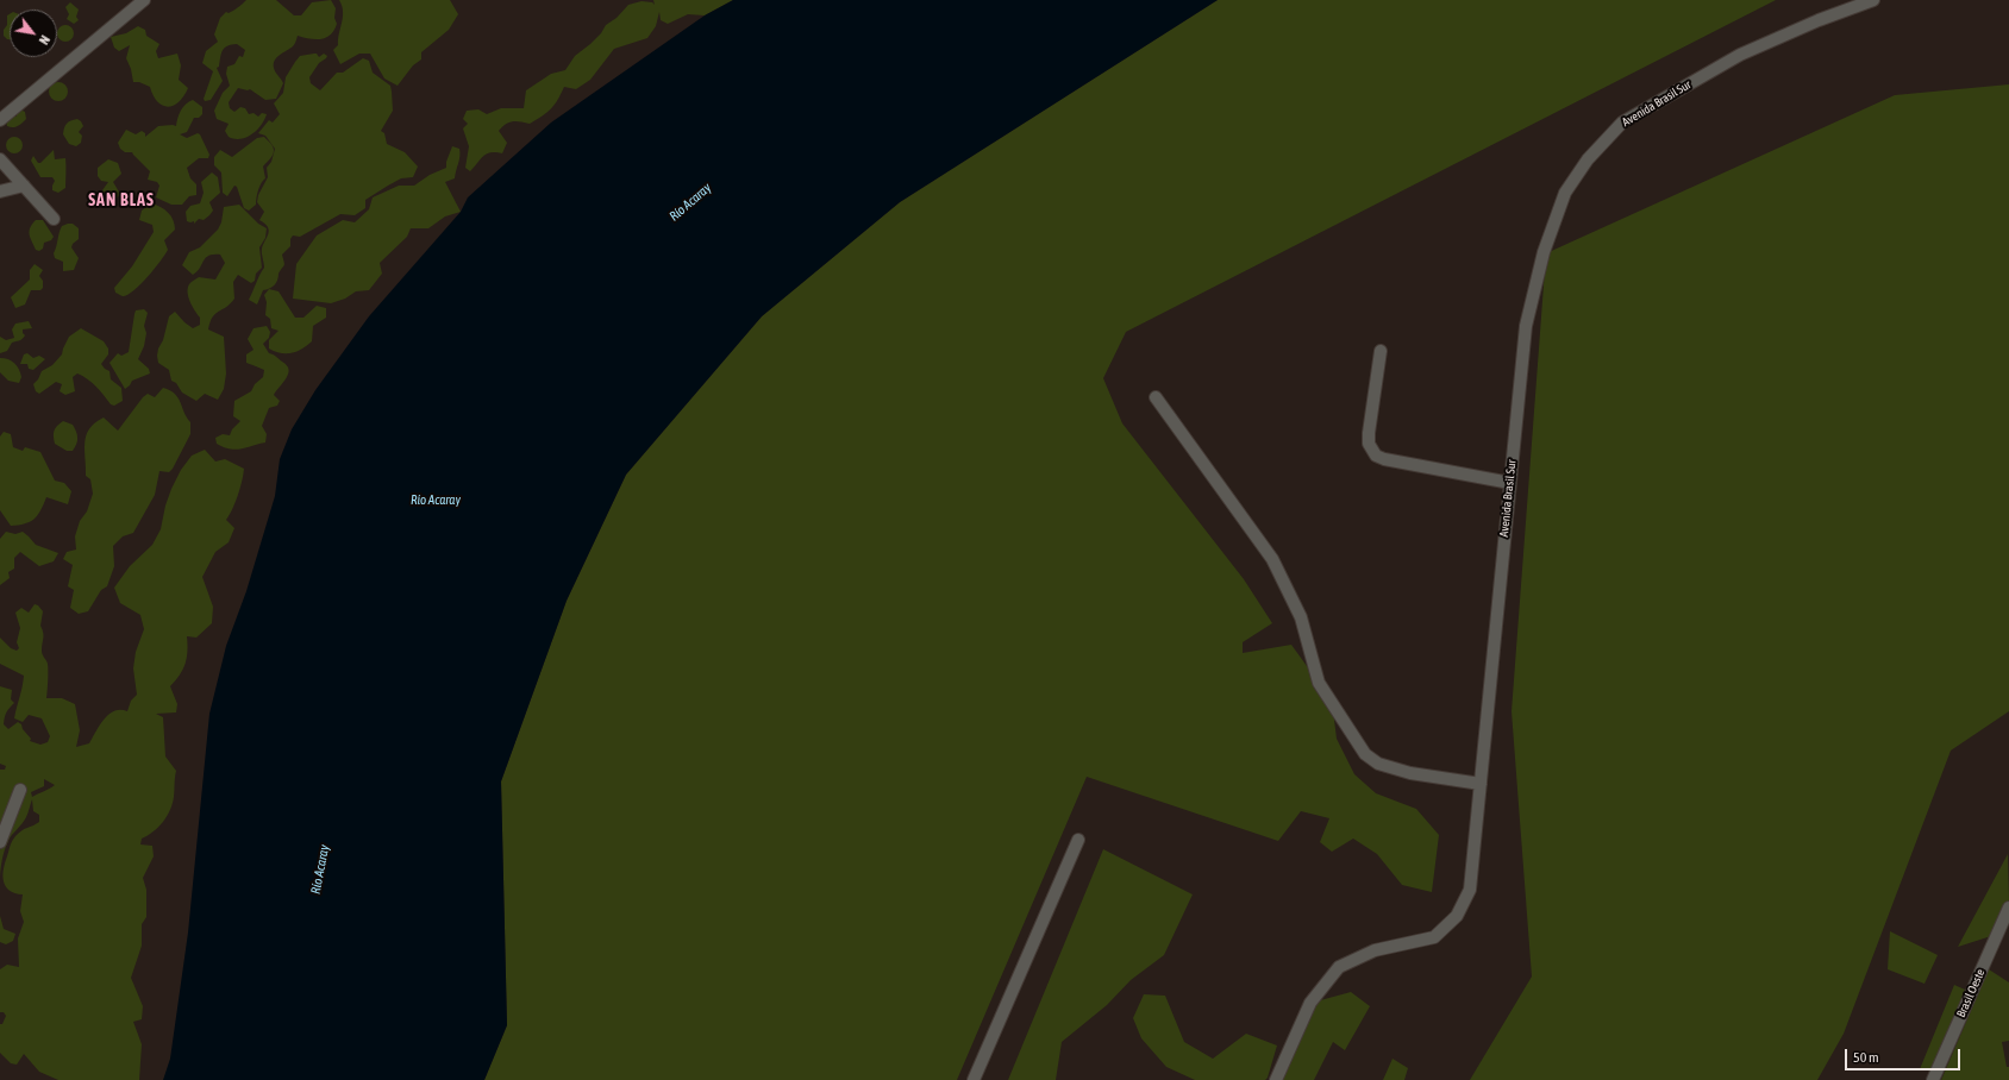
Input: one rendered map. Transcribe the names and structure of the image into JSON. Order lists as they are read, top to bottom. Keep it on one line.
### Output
{"streets":{"street":["Avenida Brasil Sur","Brasil Oeste"]},"districts":["SAN BLAS"],"water":["Río Acaray"],"scale_bar":"50 m","north":"bottom right"}
